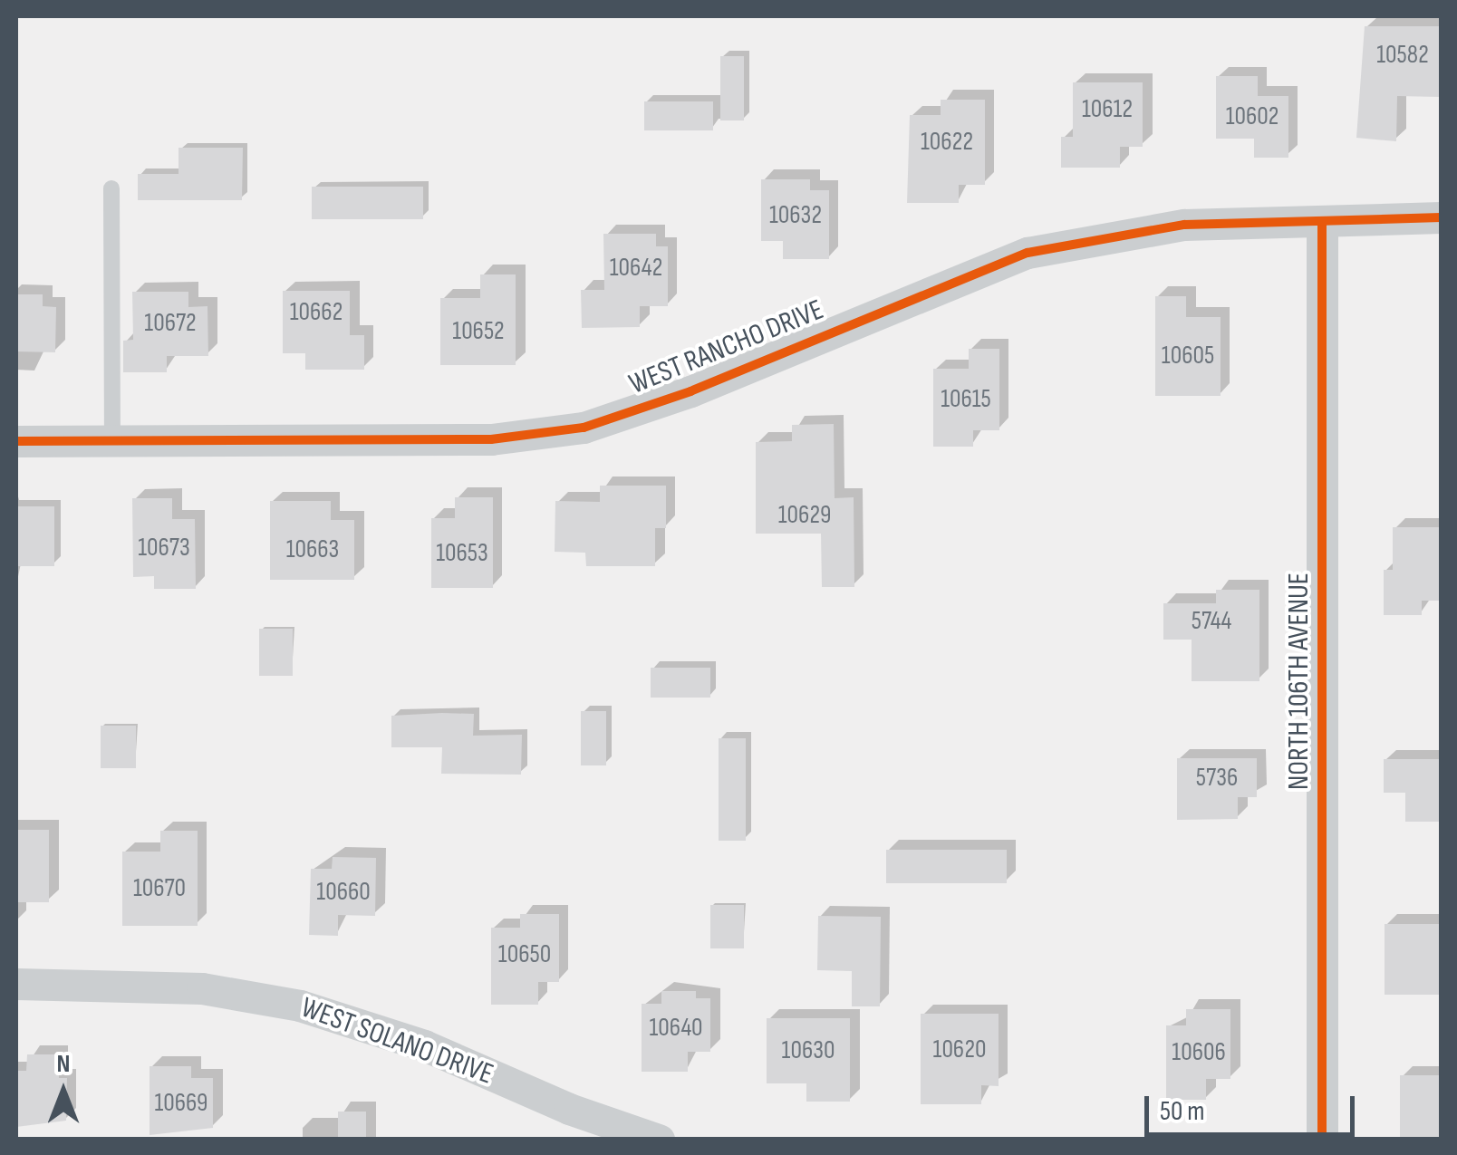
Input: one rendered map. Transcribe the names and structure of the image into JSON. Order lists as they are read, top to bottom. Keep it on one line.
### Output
{"streets":{"street":["WEST RANCHO DRIVE","NORTH 106TH AVENUE","WEST SOLANO DRIVE"]},"crossings":[["WEST RANCHO DRIVE","NORTH 106TH AVENUE"]],"house_numbers":["10582","10612","10602","10622","10632","10642","10662","10672","10652","10605","10615","10629","10673","10663","10653","5744","5736","10670","10660","10650","10640","10620","10630","10606","10669"],"scale_bar":"50 m","north":"top"}
